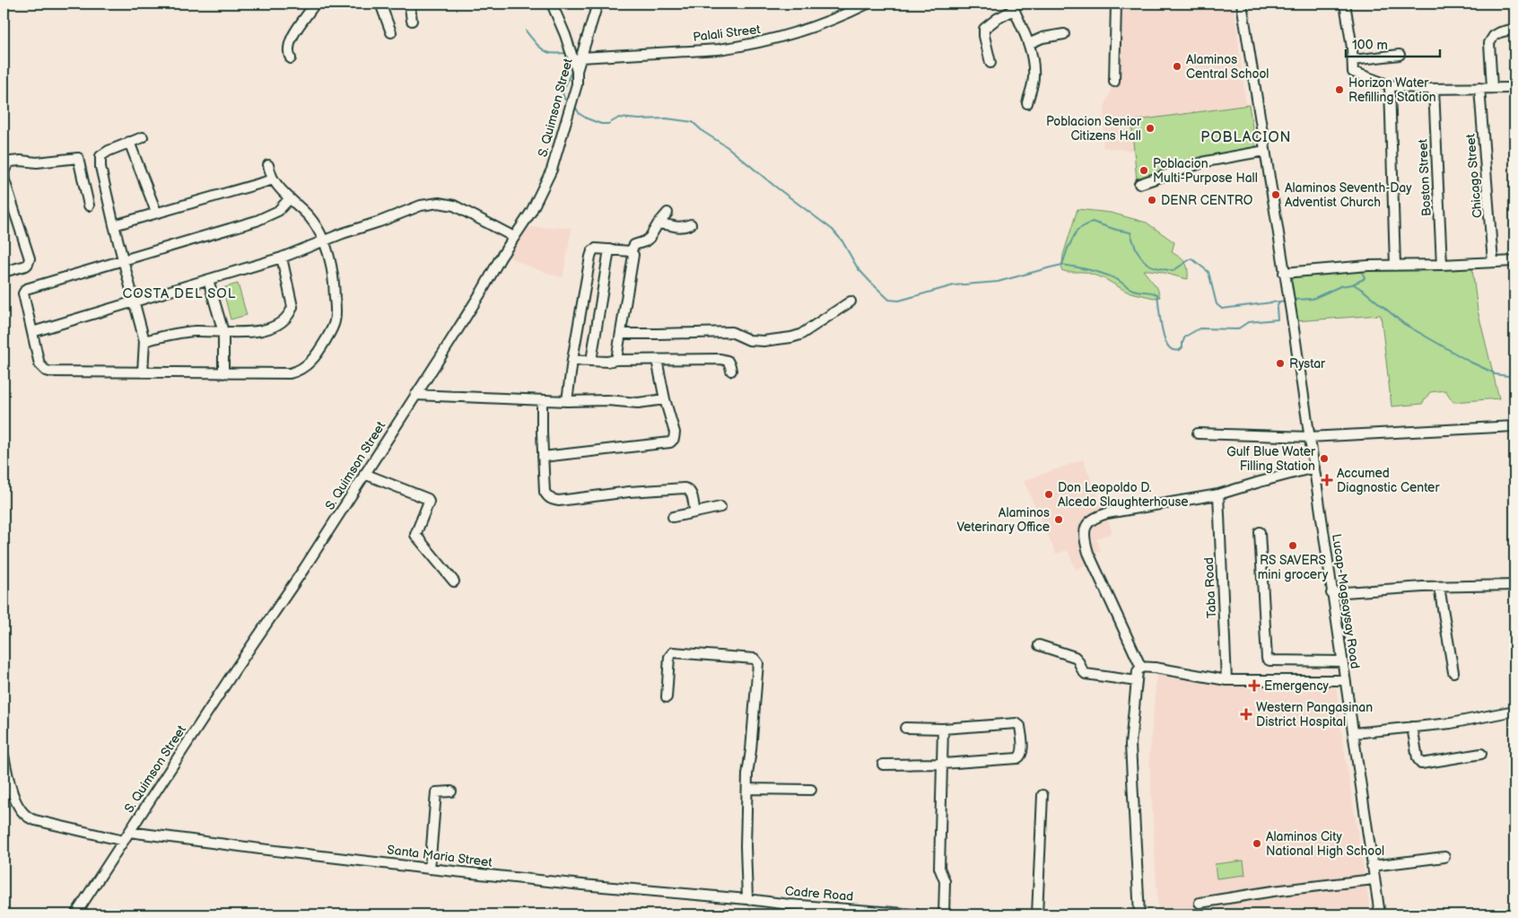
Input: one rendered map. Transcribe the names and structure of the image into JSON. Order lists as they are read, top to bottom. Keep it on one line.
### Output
{"streets":{"street":["Palali Street","S. Quimson Street","Chicago Street","Boston Street","Taba Road","Lucap-Magsaysay Road","Santa Maria Street","Cadre Road"]},"crossings":[["Palali Street","S. Quimson Street"],["S. Quimson Street","Santa Maria Street"],["Santa Maria Street","Cadre Road"]],"districts":["POBLACION","COSTA DEL SOL"],"places":{"other":["Alaminos Central School","Horizon Water Refilling Station","Poblacion Senior Citizens Hall","Poblacion Multi-Purpose Hall","Alaminos Seventh-Day Adventist Church","DENR CENTRO","Rystar","Gulf Blue Water Filling Station","Don Leopoldo D. Alcedo Slaughterhouse","Alaminos Veterinary Office","RS SAVERS mini grocery","Alaminos City National High School"],"health":["Accumed Diagnostic Center","Emergency","Western Pangasinan District Hospital"]},"scale_bar":"100 m"}
